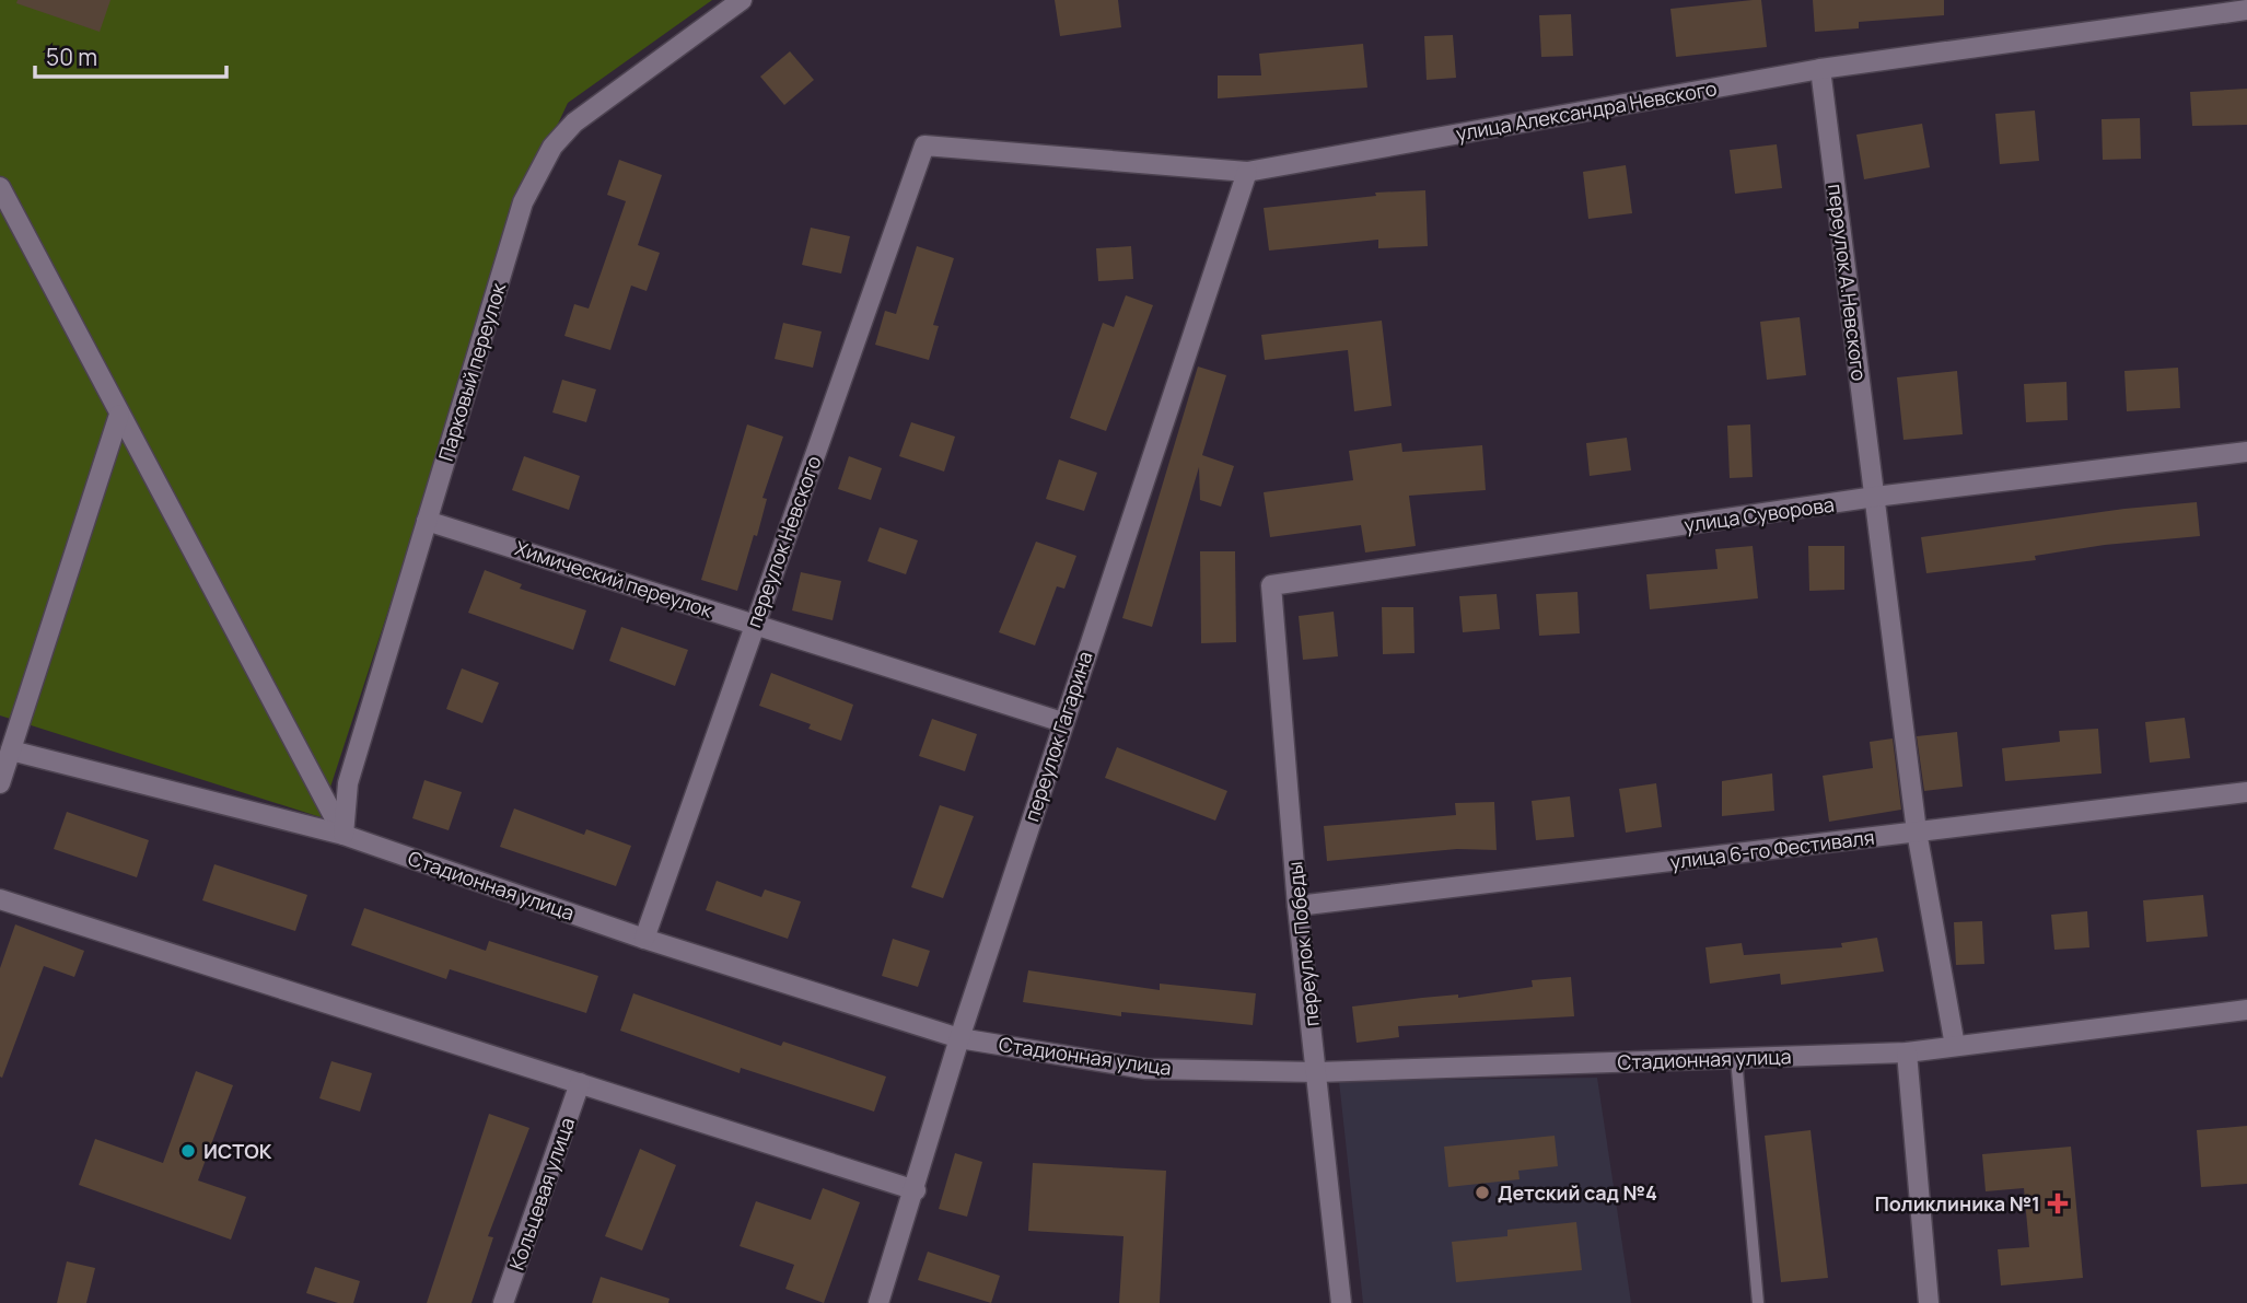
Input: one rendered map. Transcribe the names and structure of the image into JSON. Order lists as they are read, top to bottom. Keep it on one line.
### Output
{"streets":{"street":["улица Александра Невского","переулок А.Невского","Парковый переулок","улица Суворова","переулок Невского","Химический переулок","переулок Гагарина","улица 6-го Фестиваля","Стадионная улица","переулок Победы","Кольцевая улица"]},"crossings":[["улица Александра Невского","переулок А.Невского"],["улица Александра Невского","переулок Невского"],["улица Александра Невского","переулок Гагарина"],["переулок А.Невского","улица Суворова"],["переулок А.Невского","улица 6-го Фестиваля"],["переулок А.Невского","Стадионная улица"],["Парковый переулок","Химический переулок"],["Парковый переулок","Стадионная улица"],["улица Суворова","переулок Победы"],["переулок Невского","Химический переулок"],["переулок Невского","Стадионная улица"],["Химический переулок","переулок Гагарина"],["переулок Гагарина","Стадионная улица"],["улица 6-го Фестиваля","переулок Победы"],["Стадионная улица","переулок Победы"]],"places":{"other":["ИСТОК","Детский сад №4"],"health":["Поликлиника №1"]},"scale_bar":"50 m"}
